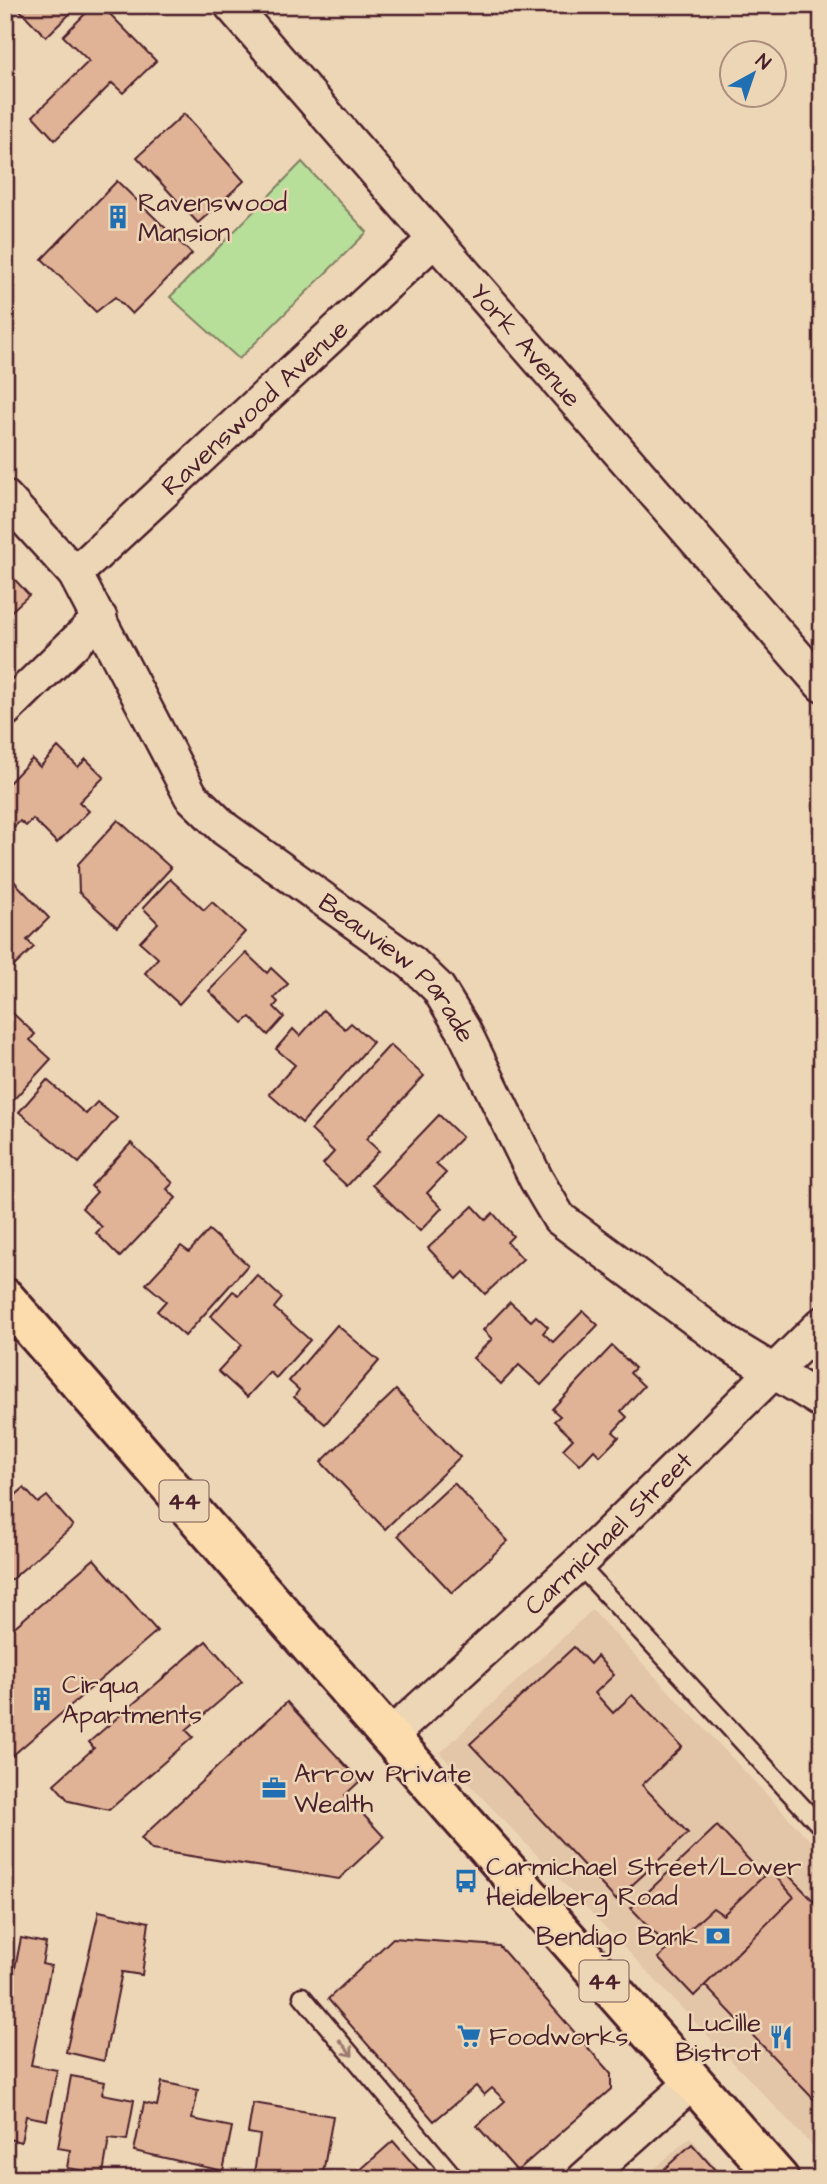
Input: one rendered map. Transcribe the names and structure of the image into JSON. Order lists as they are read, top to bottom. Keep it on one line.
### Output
{"streets":{"main road":["44"],"street":["York Avenue","Ravenswood Avenue","Beauview Parade","Carmichael Street"]},"crossings":[["York Avenue","Ravenswood Avenue"],["Ravenswood Avenue","Beauview Parade"],["Beauview Parade","Carmichael Street"],["44","Carmichael Street"]],"places":{"building":["Ravenswood Mansion","Cirqua Apartments"],"office":["Arrow Private Wealth"],"bus stop":["Carmichael Street/Lower Heidelberg Road"],"bank":["Bendigo Bank"],"supermarket":["Foodworks"],"restaurant":["Lucille Bistrot"]},"north":"top right"}
